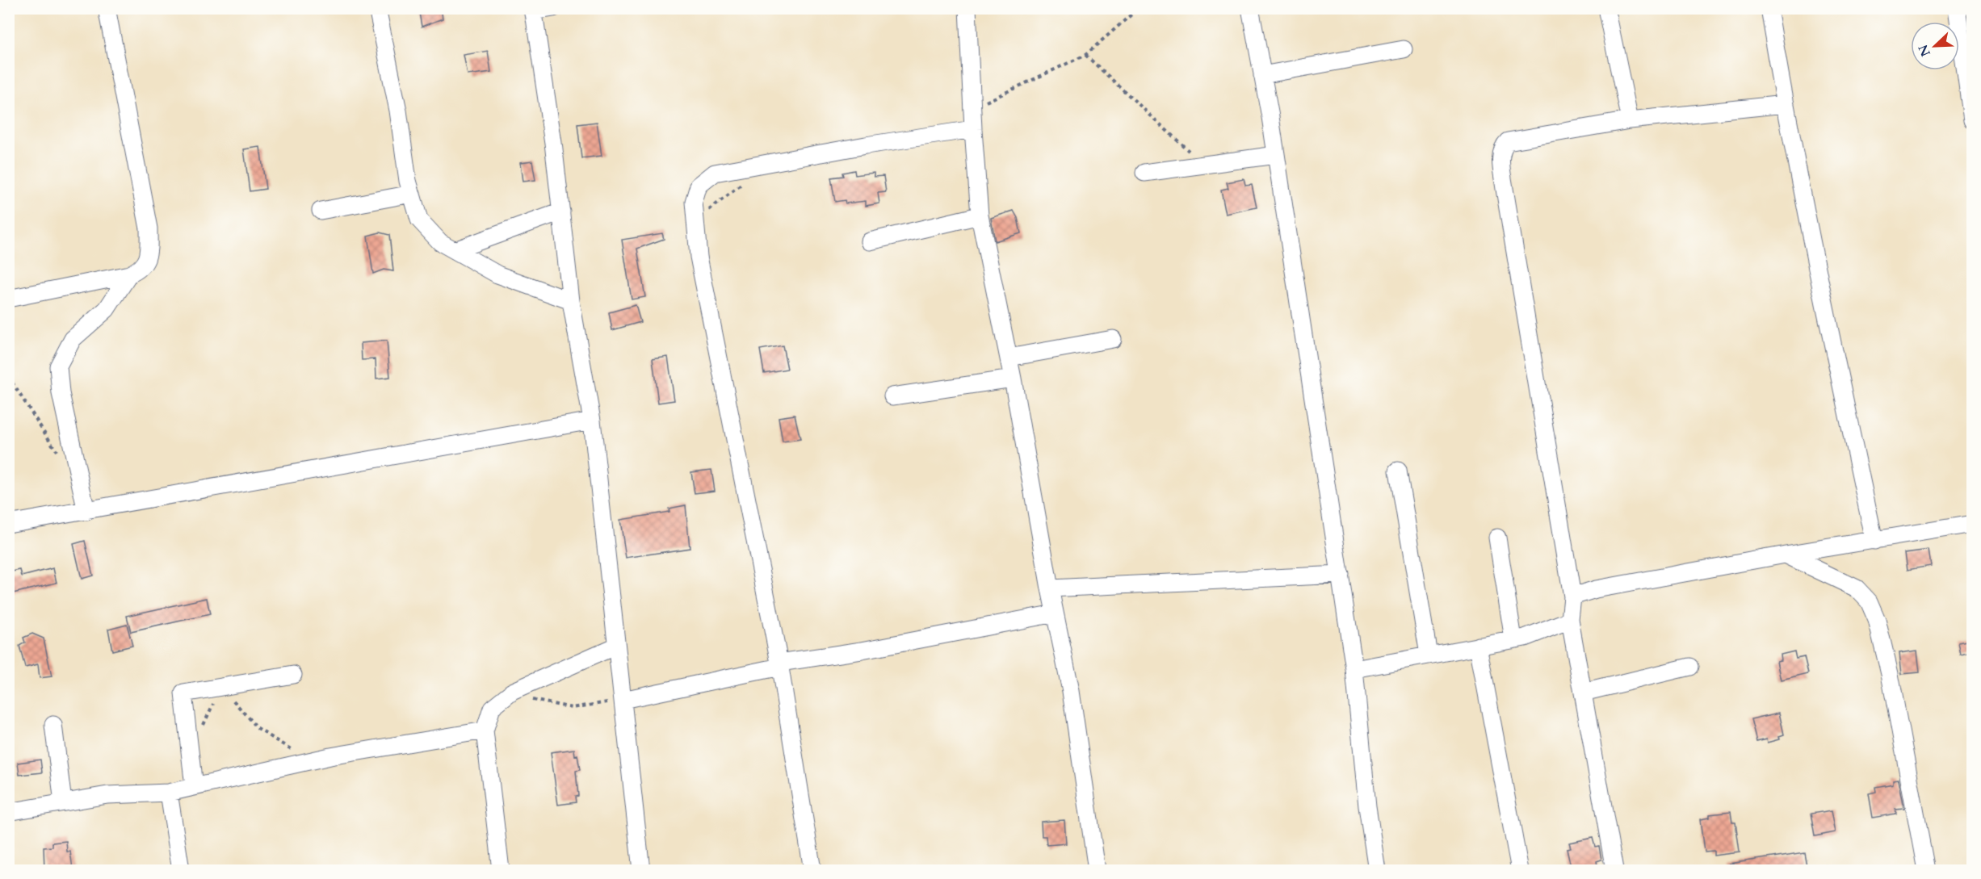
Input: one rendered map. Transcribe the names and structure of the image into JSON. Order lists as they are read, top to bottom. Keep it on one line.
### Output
{"north":"bottom left"}
